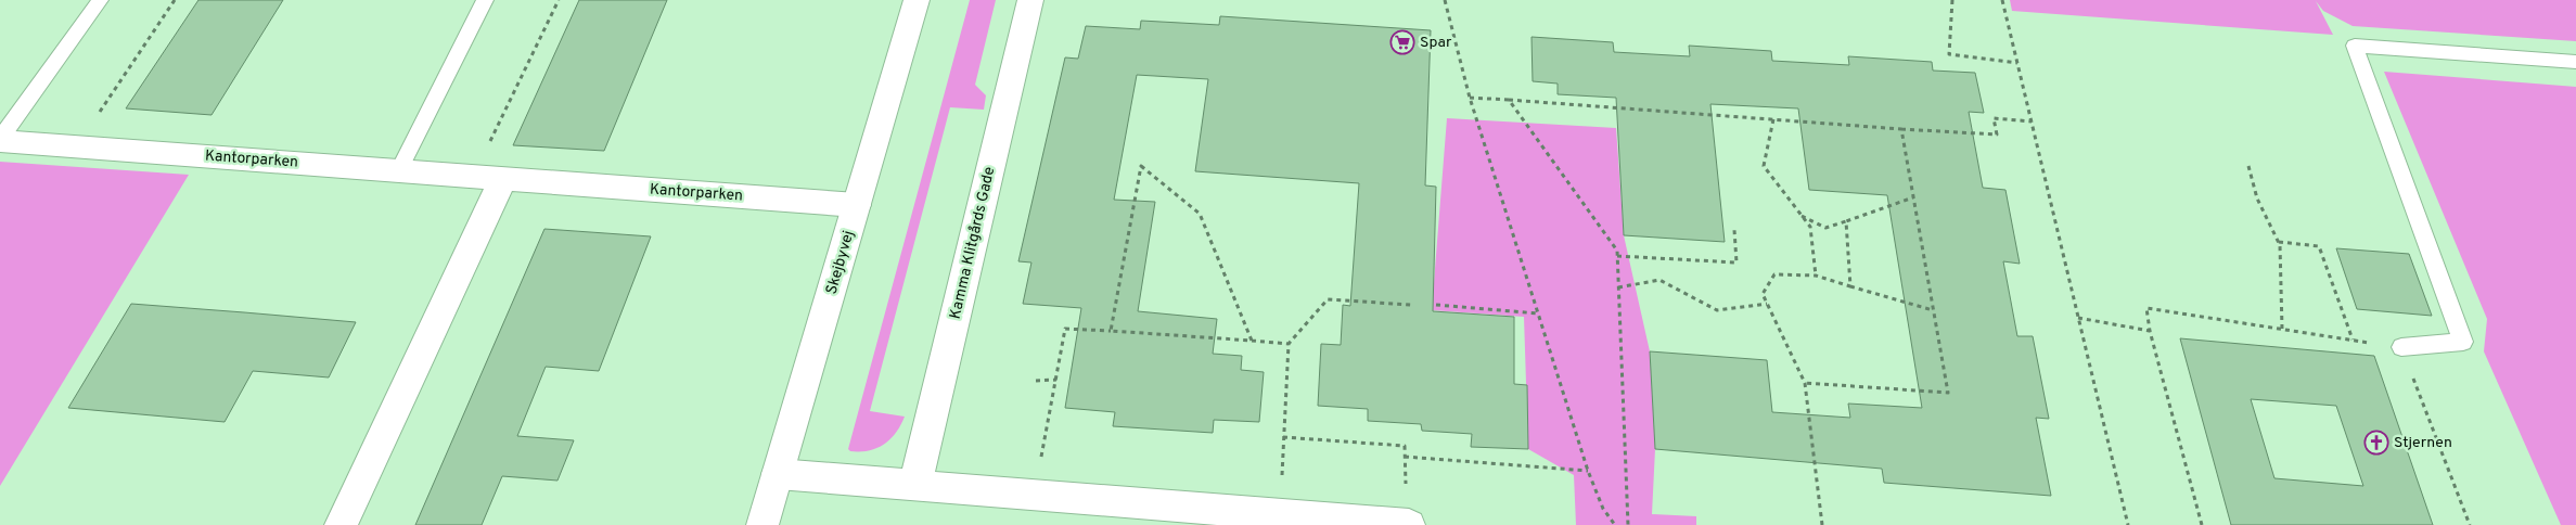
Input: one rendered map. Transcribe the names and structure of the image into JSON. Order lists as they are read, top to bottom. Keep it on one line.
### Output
{"streets":{"street":["Kantorparken","Kamma Klitgårds Gade","Skejbyvej"]},"crossings":[["Kantorparken","Skejbyvej"]],"places":{"supermarket":["Spar"],"church":["Stjernen"]}}
